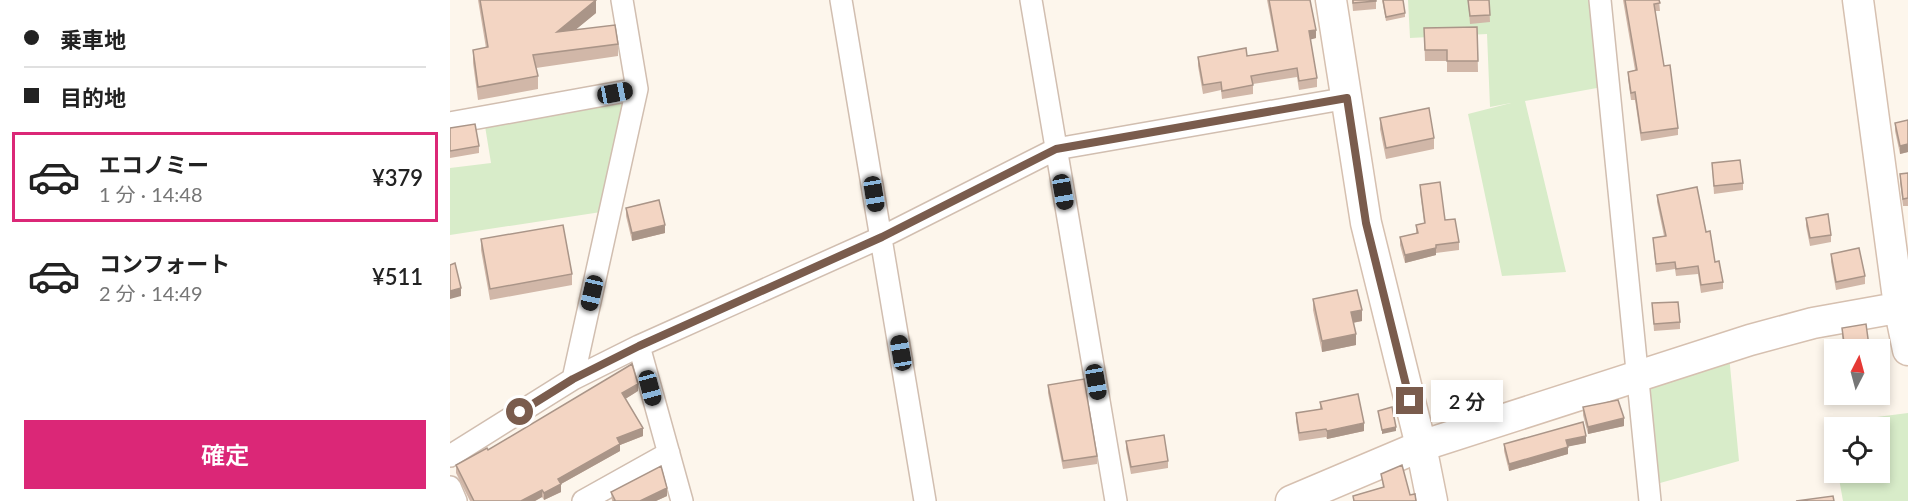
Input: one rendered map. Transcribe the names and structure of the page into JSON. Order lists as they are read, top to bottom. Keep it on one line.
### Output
{"north":"top","page":{"banner":["乗車地","目的地"],"list":[{"name":"エコノミー","note":"1 分 · 14:48","value":"¥379"},{"name":"コンフォート","note":"2 分 · 14:49","value":"¥511"}],"bubble":"2 分","buttons":"確定"}}
